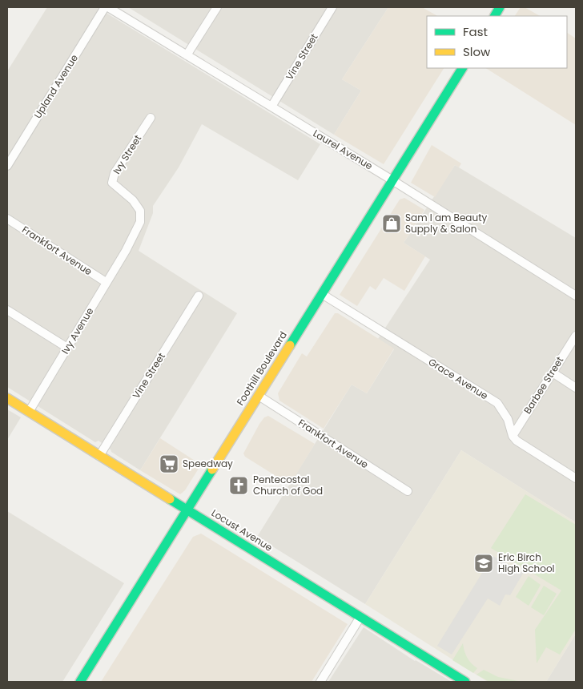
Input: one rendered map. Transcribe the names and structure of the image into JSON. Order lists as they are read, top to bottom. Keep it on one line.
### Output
{"streets":{"main road":["Foothill Boulevard","Locust Avenue"],"street":["Vine Street","Upland Avenue","Laurel Avenue","Ivy Street","Frankfort Avenue","Ivy Avenue","Grace Avenue","Barbee Street"]},"crossings":[["Vine Street","Laurel Avenue"],["Vine Street","Locust Avenue"],["Laurel Avenue","Foothill Boulevard"],["Ivy Street","Ivy Avenue"],["Frankfort Avenue","Ivy Avenue"],["Frankfort Avenue","Foothill Boulevard"],["Ivy Avenue","Locust Avenue"],["Foothill Boulevard","Grace Avenue"],["Foothill Boulevard","Locust Avenue"],["Grace Avenue","Barbee Street"]],"places":{"shop":["Sam I am Beauty Supply & Salon"],"supermarket":["Speedway"],"church":["Pentecostal Church of God"],"school or university":["Eric Birch High School"]},"legend":["Fast","Slow"]}
